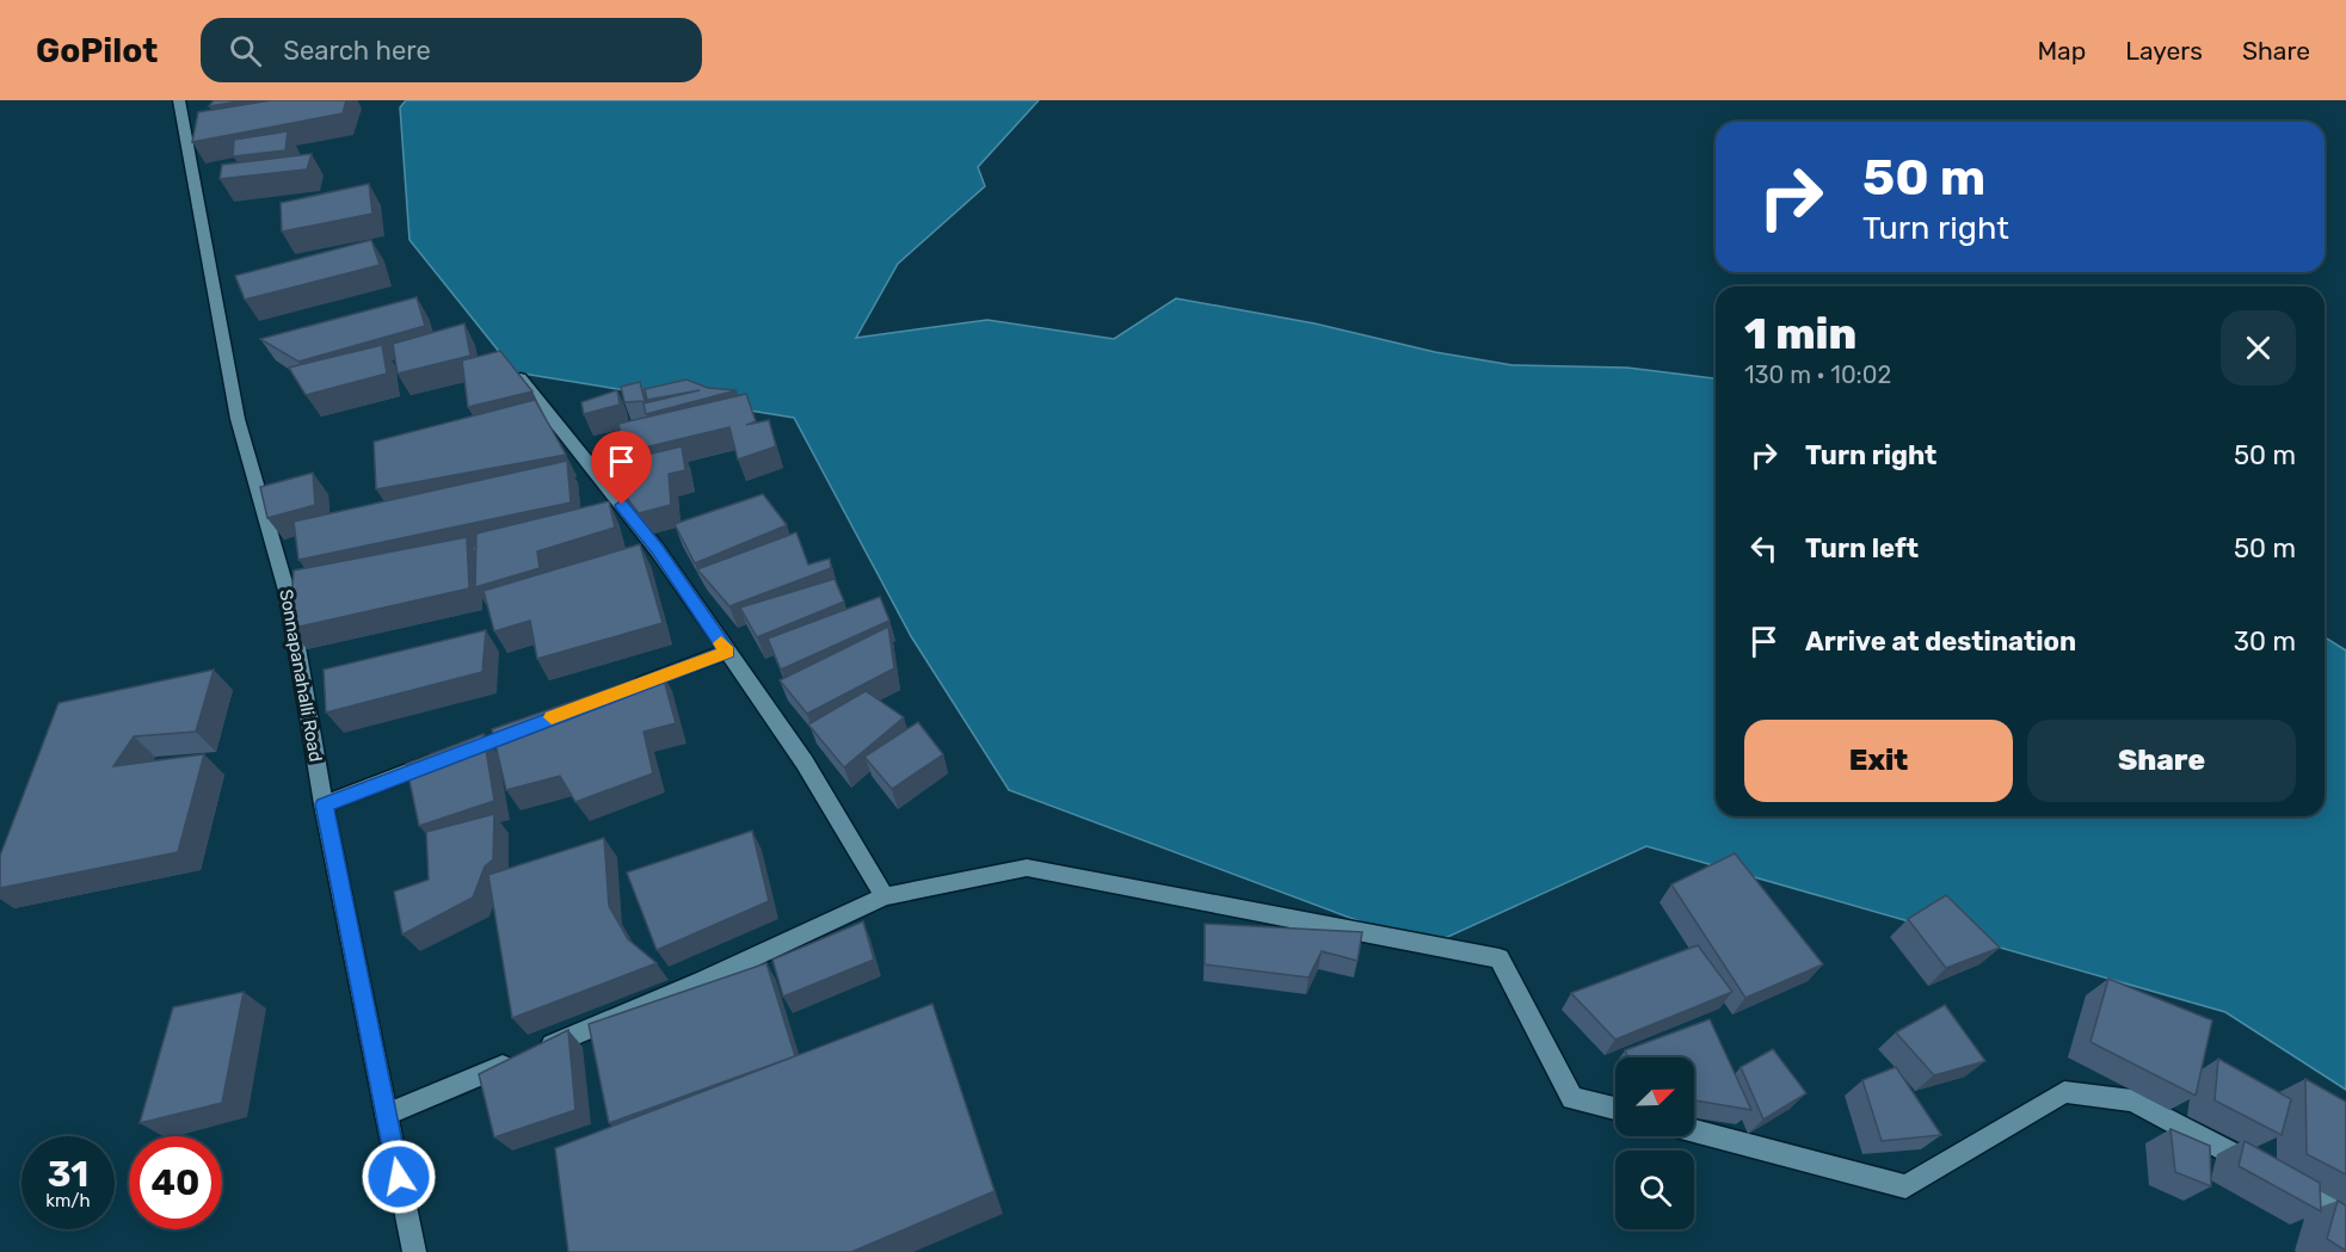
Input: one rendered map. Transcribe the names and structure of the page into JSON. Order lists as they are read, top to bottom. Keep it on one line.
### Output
{"streets":{"street":["Sonnapanahalli Road"]},"north":"top right","page":{"header":"GoPilot","search":"Search here","nav":["Map","Layers","Share"],"turn":["50 m","Turn right"],"heading":["1 min","130 m · 10:02"],"list":[{"name":"Turn right","value":"50 m"},{"name":"Turn left","value":"50 m"},{"name":"Arrive at destination","value":"30 m"}],"buttons":["Exit","Share"],"speed":"31 km/h","limit":"40"}}
